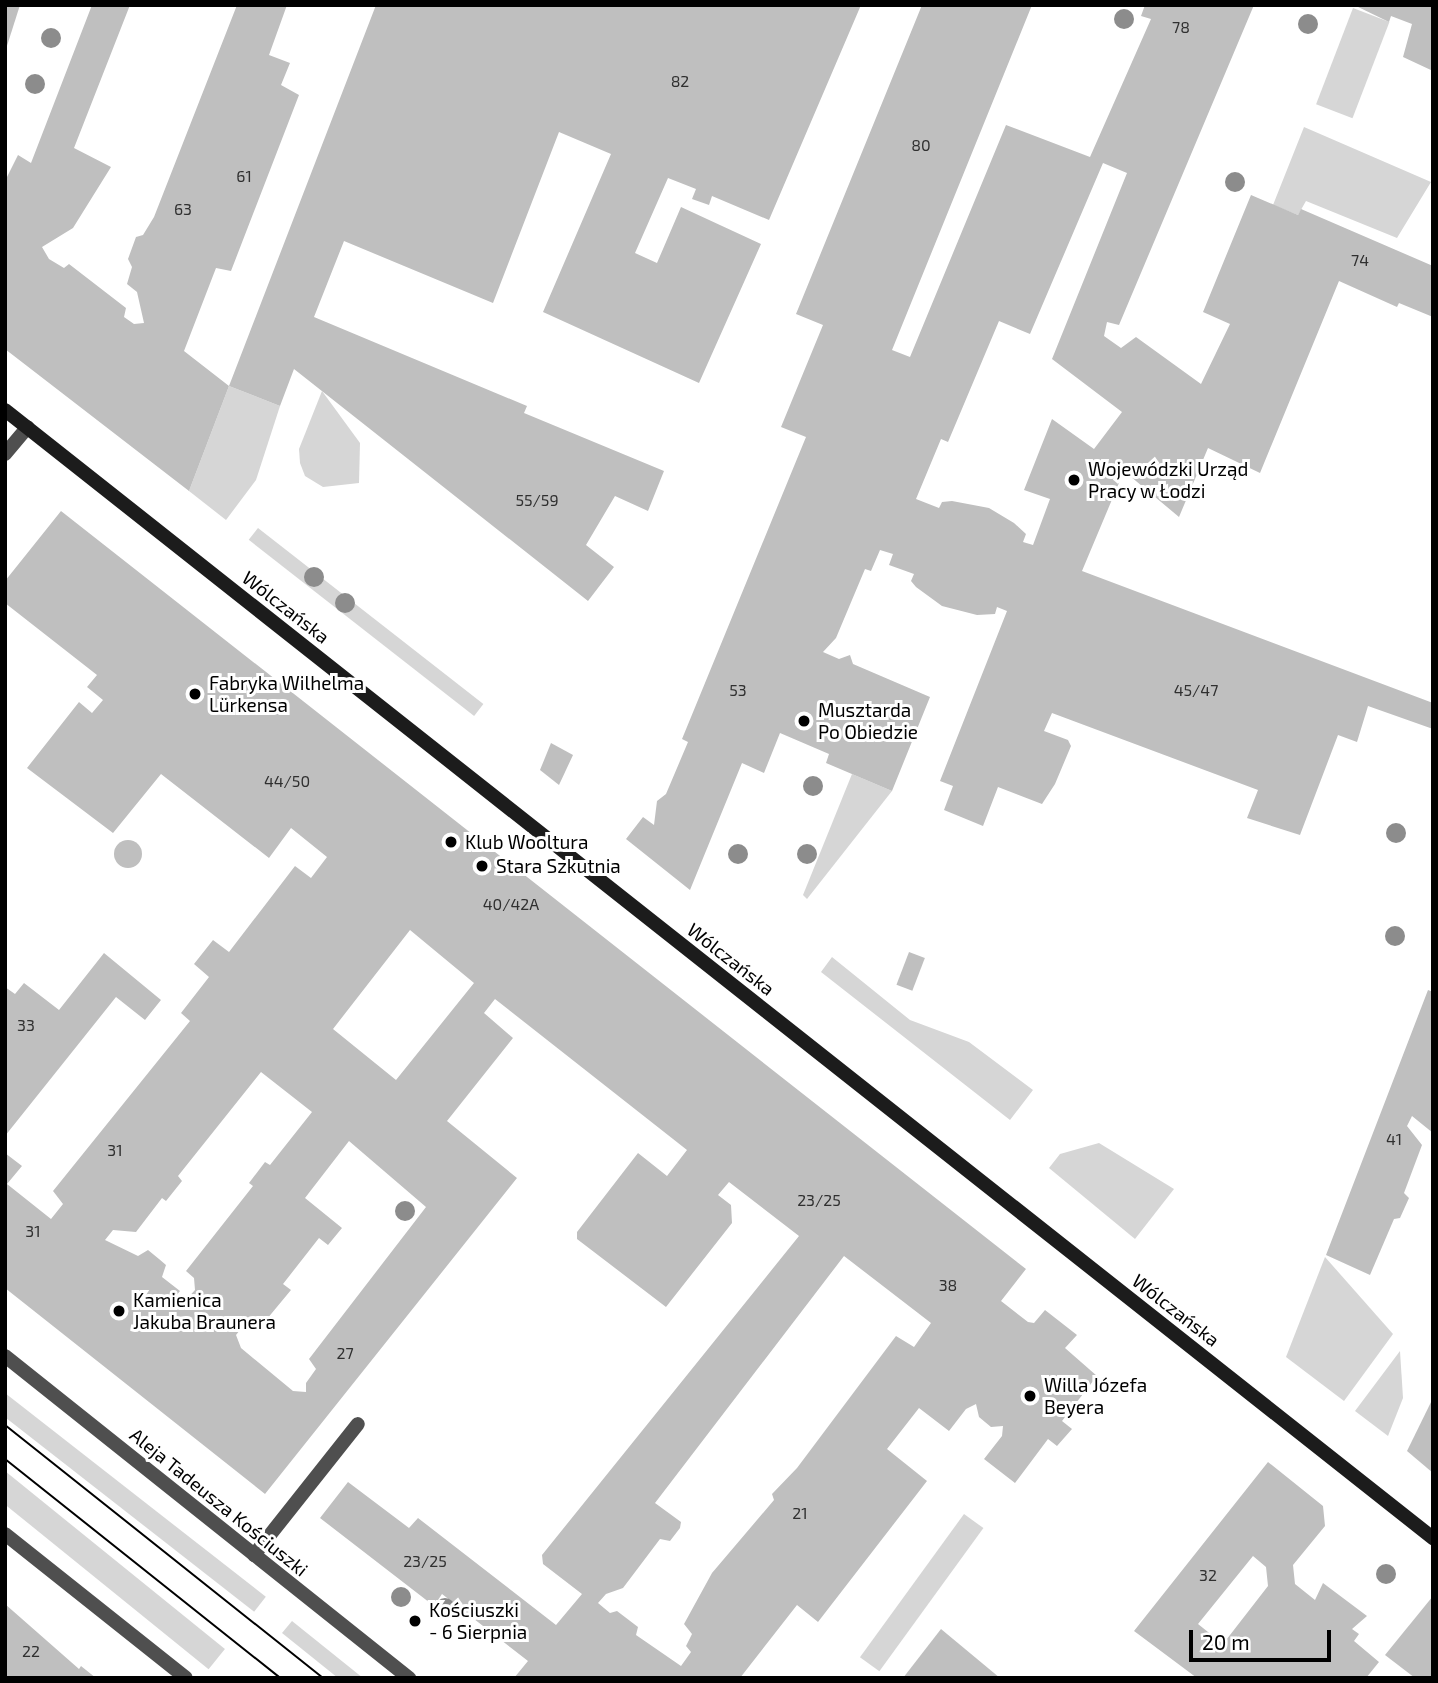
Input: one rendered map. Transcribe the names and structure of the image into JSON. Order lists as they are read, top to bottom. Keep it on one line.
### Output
{"streets":{"main road":["Wólczańska"],"street":["Aleja Tadeusza Kościuszki"]},"places":["Wojewódzki Urząd Pracy w Łodzi","Fabryka Wilhelma Lürkensa","Musztarda Po Obiedzie","Klub Wooltura","Stara Szkutnia","Kamienica Jakuba Braunera","Willa Józefa Beyera","Kościuszki - 6 Sierpnia"],"house_numbers":["78","82","80","61","63","74","55/59","53","45/47","44/50","40/42A","33","41","31","23/25","31","38","27","21","23/25","32","22"],"scale_bar":"20 m"}
